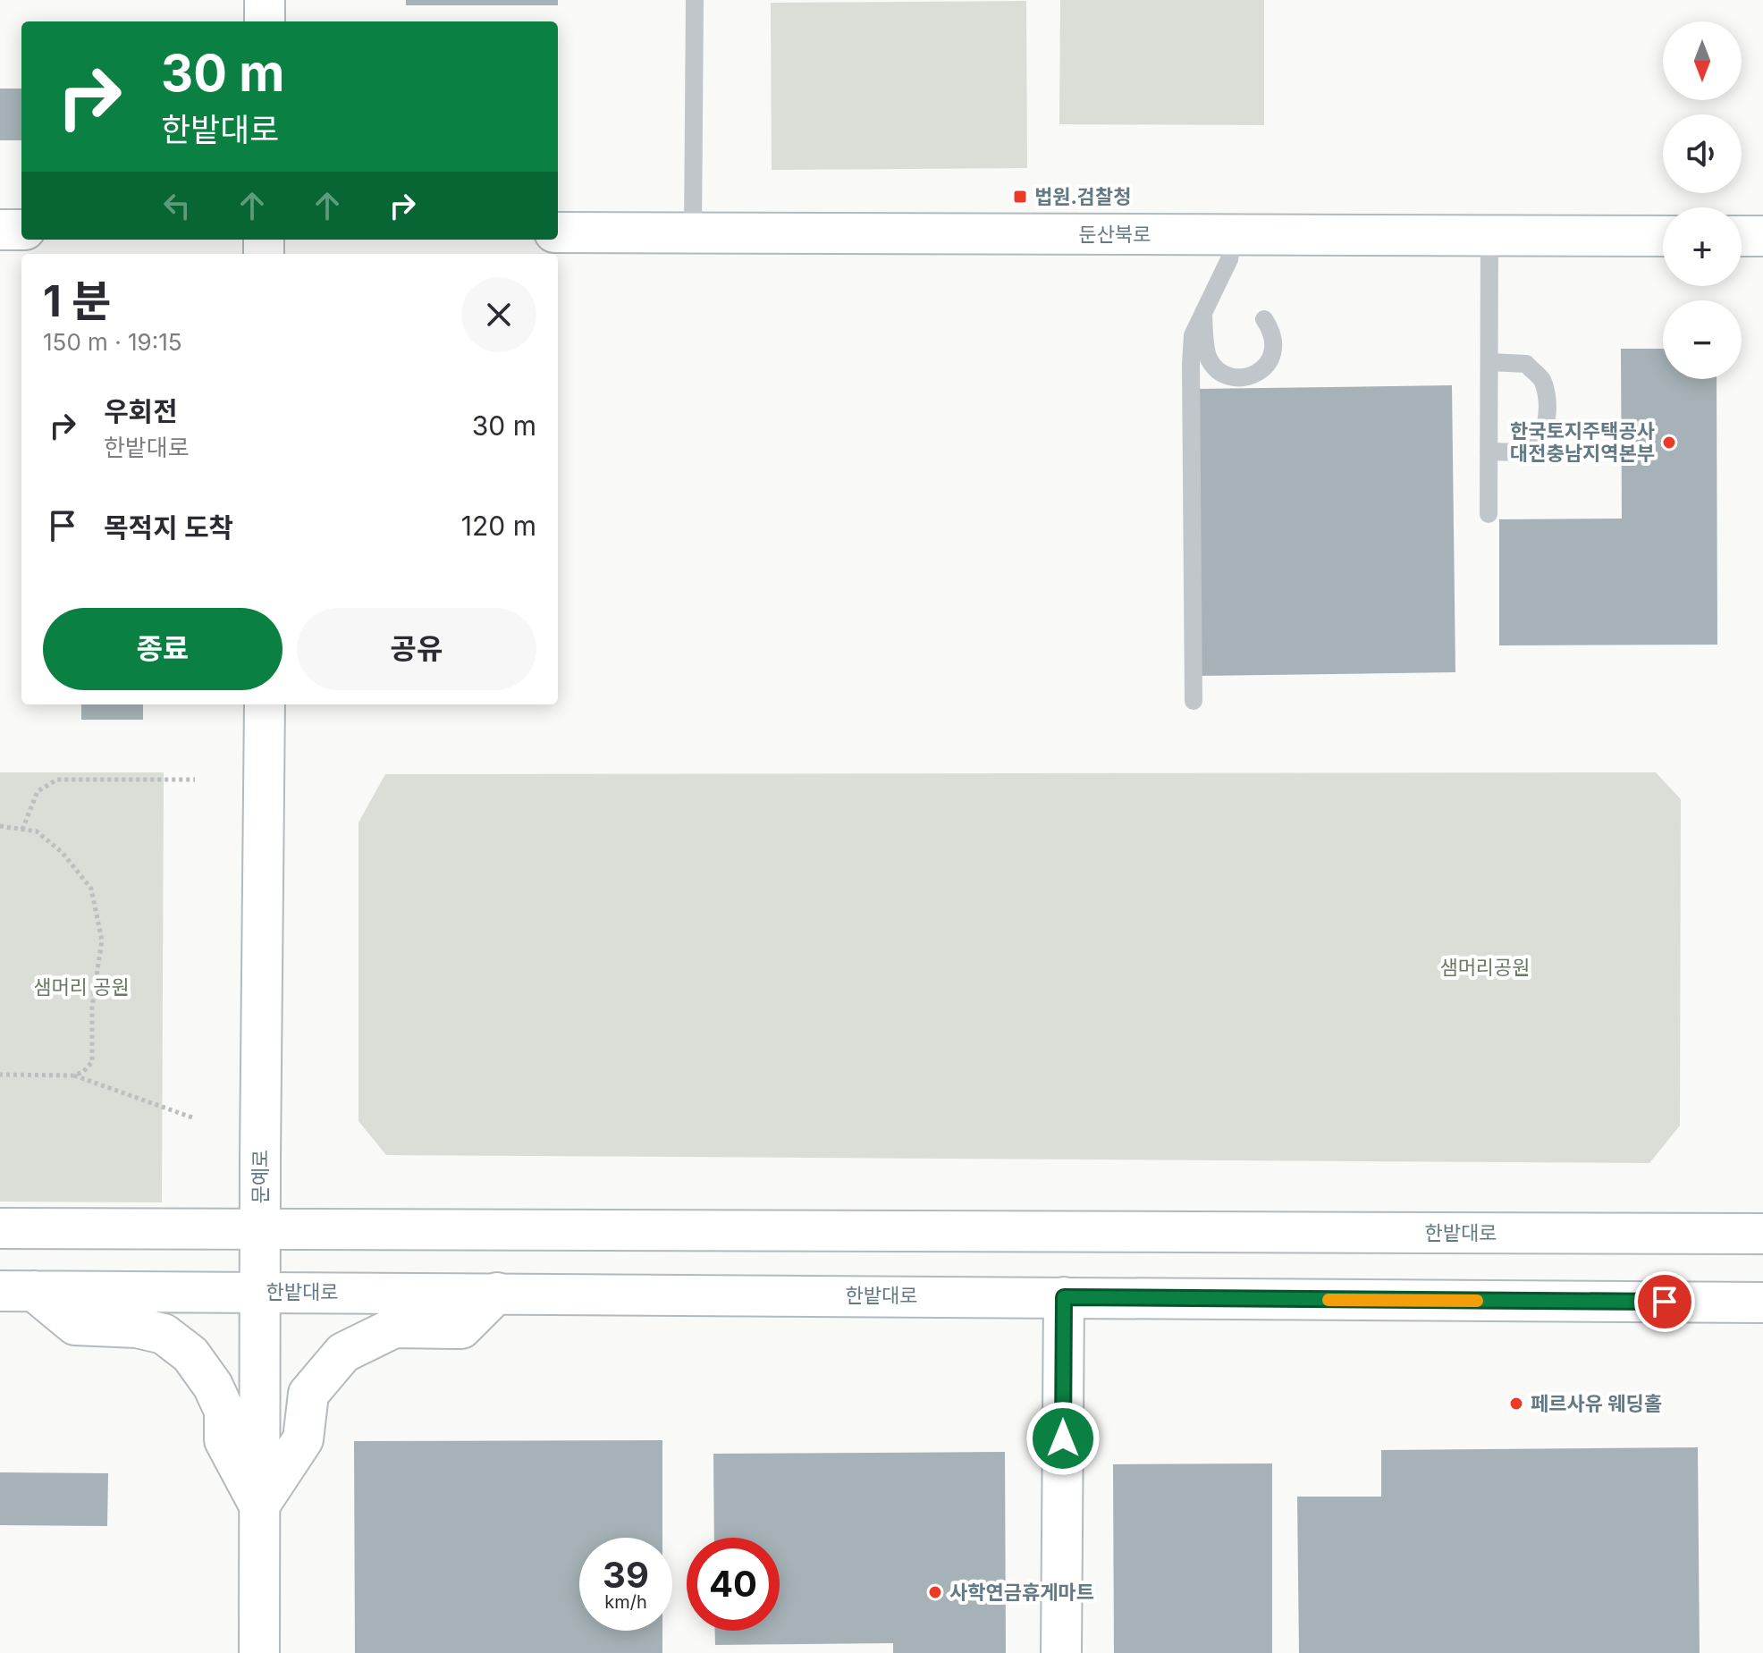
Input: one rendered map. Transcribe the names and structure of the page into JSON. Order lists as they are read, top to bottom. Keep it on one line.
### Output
{"streets":{"main road":["둔산북로","문예로","한밭대로"]},"crossings":[["문예로","한밭대로"]],"parks":["샘머리공원","샘머리 공원"],"places":{"transit":["법원.검찰청"],"other":["한국토지주택공사 대전충남지역본부","페르사유 웨딩홀","사학연금휴게마트"]},"north":"bottom","page":{"map_buttons":["+","−"],"turn":["30 m","한밭대로"],"heading":["1 분","150 m · 19:15"],"list":[{"name":"우회전","note":"한밭대로","value":"30 m"},{"name":"목적지 도착","value":"120 m"}],"buttons":["종료","공유"],"speed":"39 km/h","limit":"40"}}
